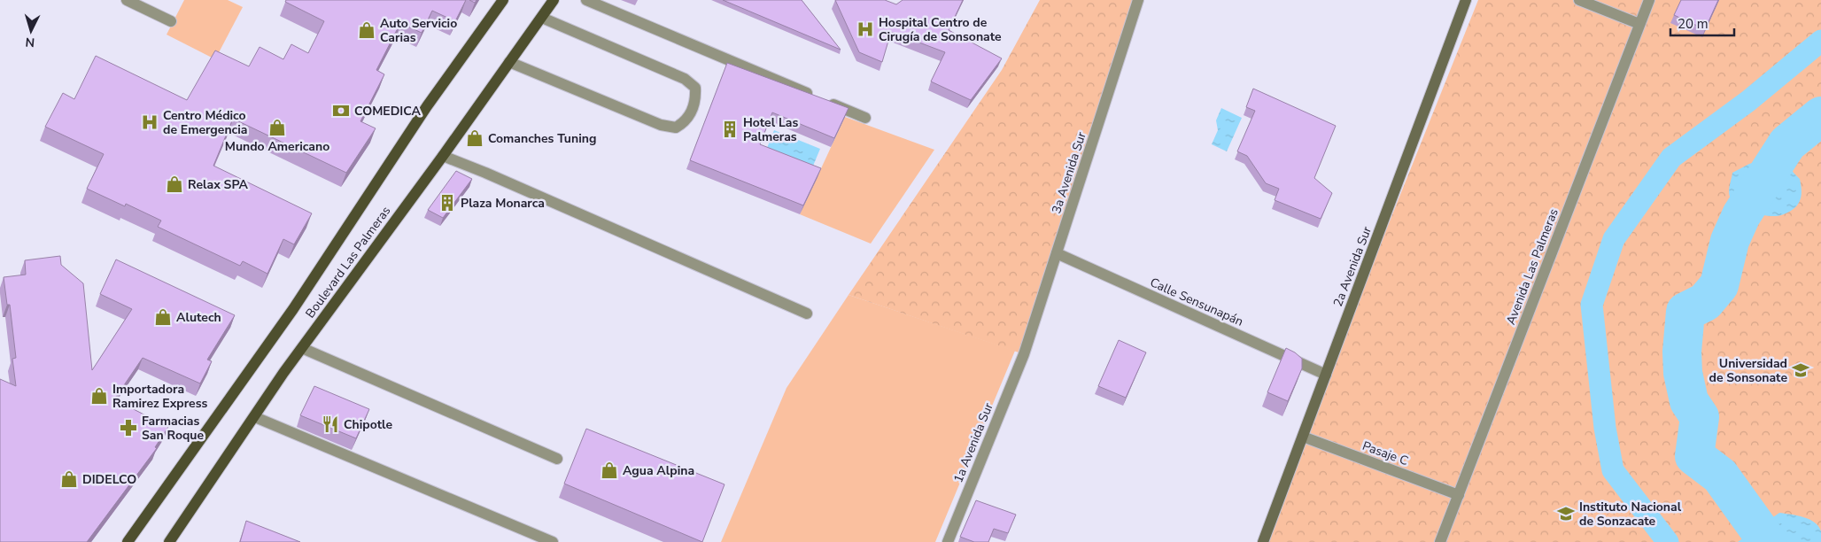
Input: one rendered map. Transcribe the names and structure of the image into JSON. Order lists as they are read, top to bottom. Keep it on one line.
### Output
{"streets":{"main road":["Boulevard Las Palmeras"],"street":["3a Avenida Sur","2a Avenida Sur","Avenida Las Palmeras","Calle Sensunapán","1a Avenida Sur","Pasaje C"]},"crossings":[["3a Avenida Sur","Calle Sensunapán"],["3a Avenida Sur","1a Avenida Sur"],["2a Avenida Sur","Calle Sensunapán"],["2a Avenida Sur","Pasaje C"],["Avenida Las Palmeras","Pasaje C"]],"places":{"hospital":["Hospital Centro de Cirugía de Sonsonate","Centro Médico de Emergencia"],"shop":["Auto Servicio Carias","Mundo Americano","Comanches Tuning","Relax SPA","Alutech","Importadora Ramirez Express","Agua Alpina","DIDELCO"],"bank":["COMEDICA"],"building":["Hotel Las Palmeras","Plaza Monarca"],"school or university":["Universidad de Sonsonate","Instituto Nacional de Sonzacate"],"restaurant":["Chipotle"],"pharmacy":["Farmacias San Roque"]},"scale_bar":"20 m","north":"bottom"}
